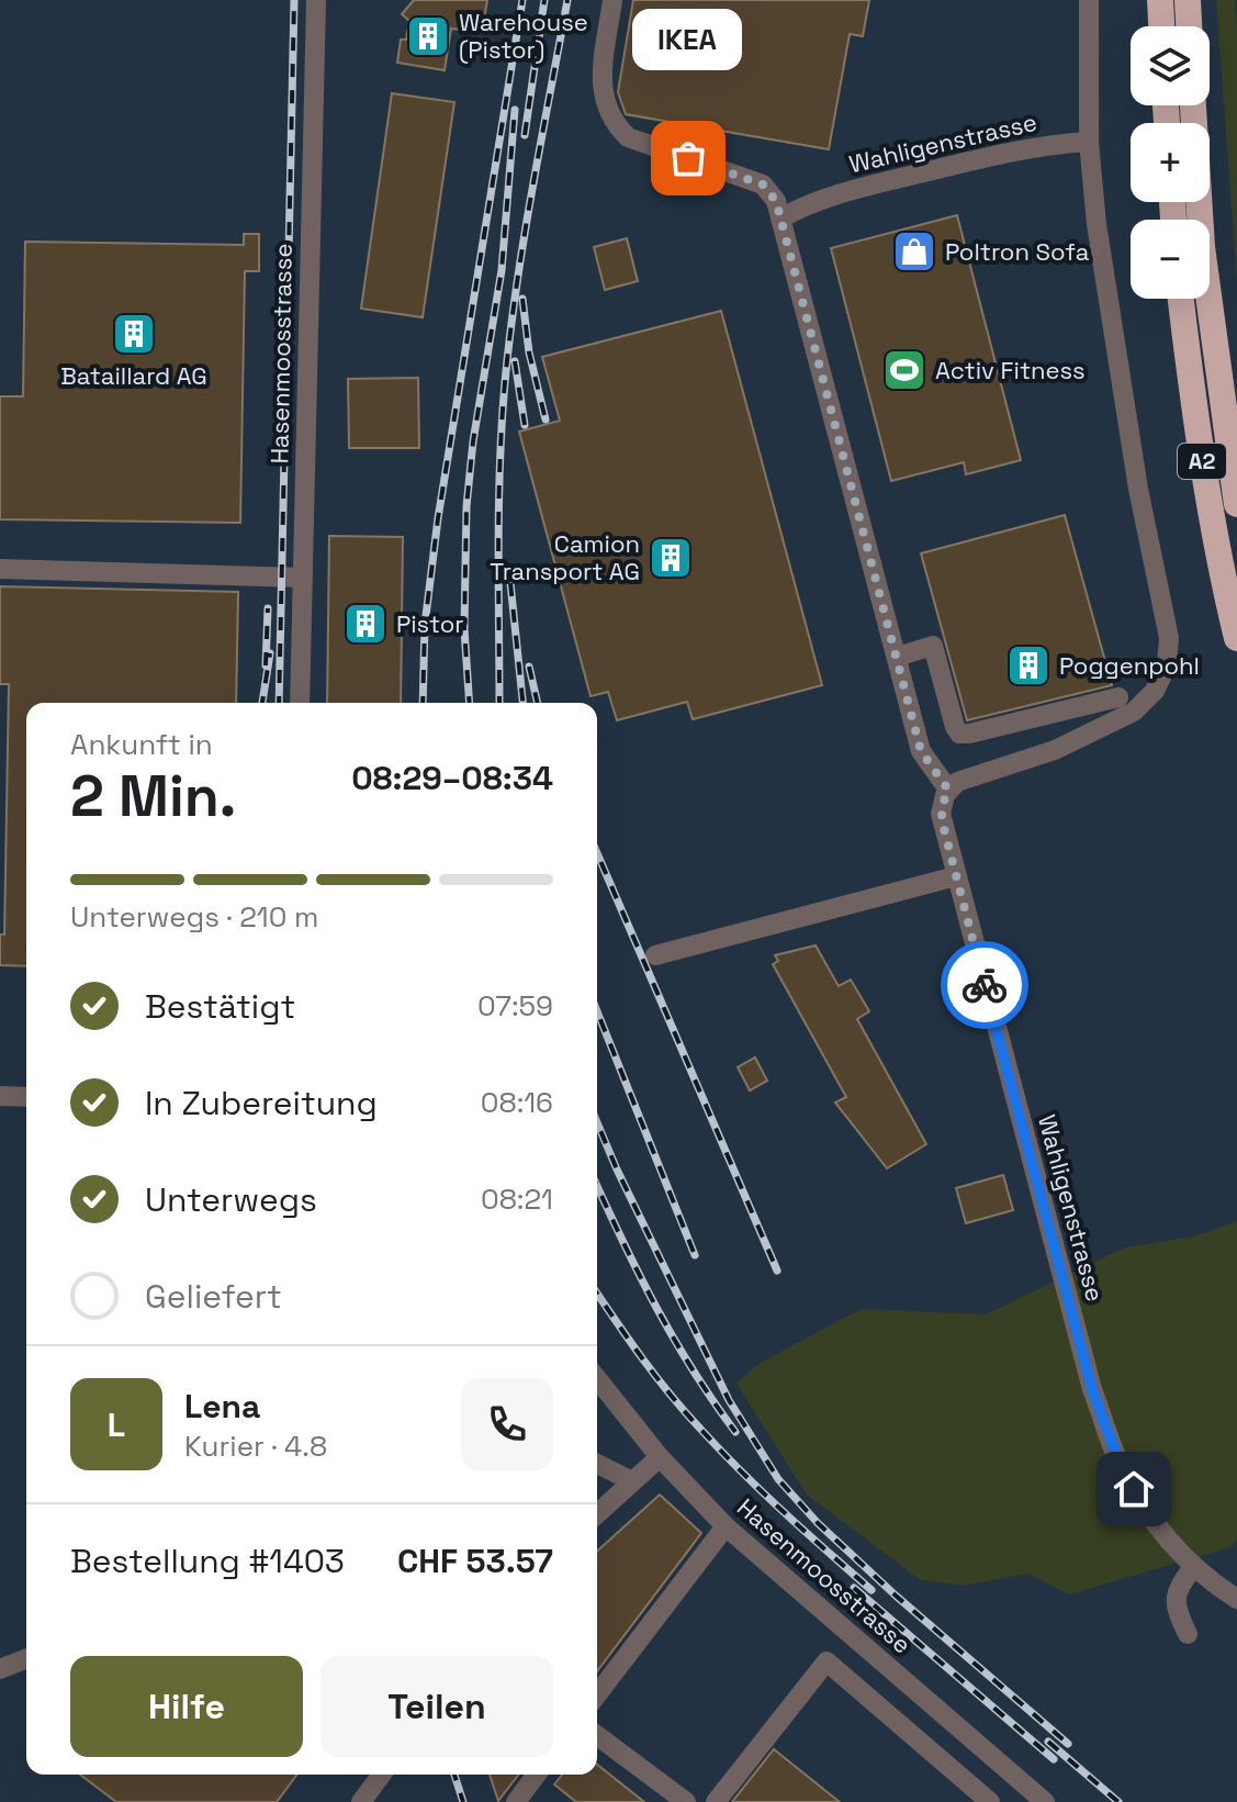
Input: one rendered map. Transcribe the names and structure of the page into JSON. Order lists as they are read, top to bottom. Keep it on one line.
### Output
{"streets":{"highway":["A2"],"street":["Wahligenstrasse","Hasenmoosstrasse"]},"places":{"building":["Warehouse (Pistor)","Bataillard AG","Camion Transport AG","Pistor","Poggenpohl"],"other":["IKEA"],"shop":["Poltron Sofa"],"sports":["Activ Fitness"]},"page":{"bubble":"IKEA","map_buttons":["+","−"],"heading":["2 Min.","Ankunft in","08:29–08:34"],"panel":["Lena","Kurier · 4.8","Bestellung #1403","CHF 53.57"],"bar":"Unterwegs · 210 m","list":[["Bestätigt","07:59"],["In Zubereitung","08:16"],["Unterwegs","08:21"],"Geliefert"],"round":"L","buttons":["Hilfe","Teilen"]}}
